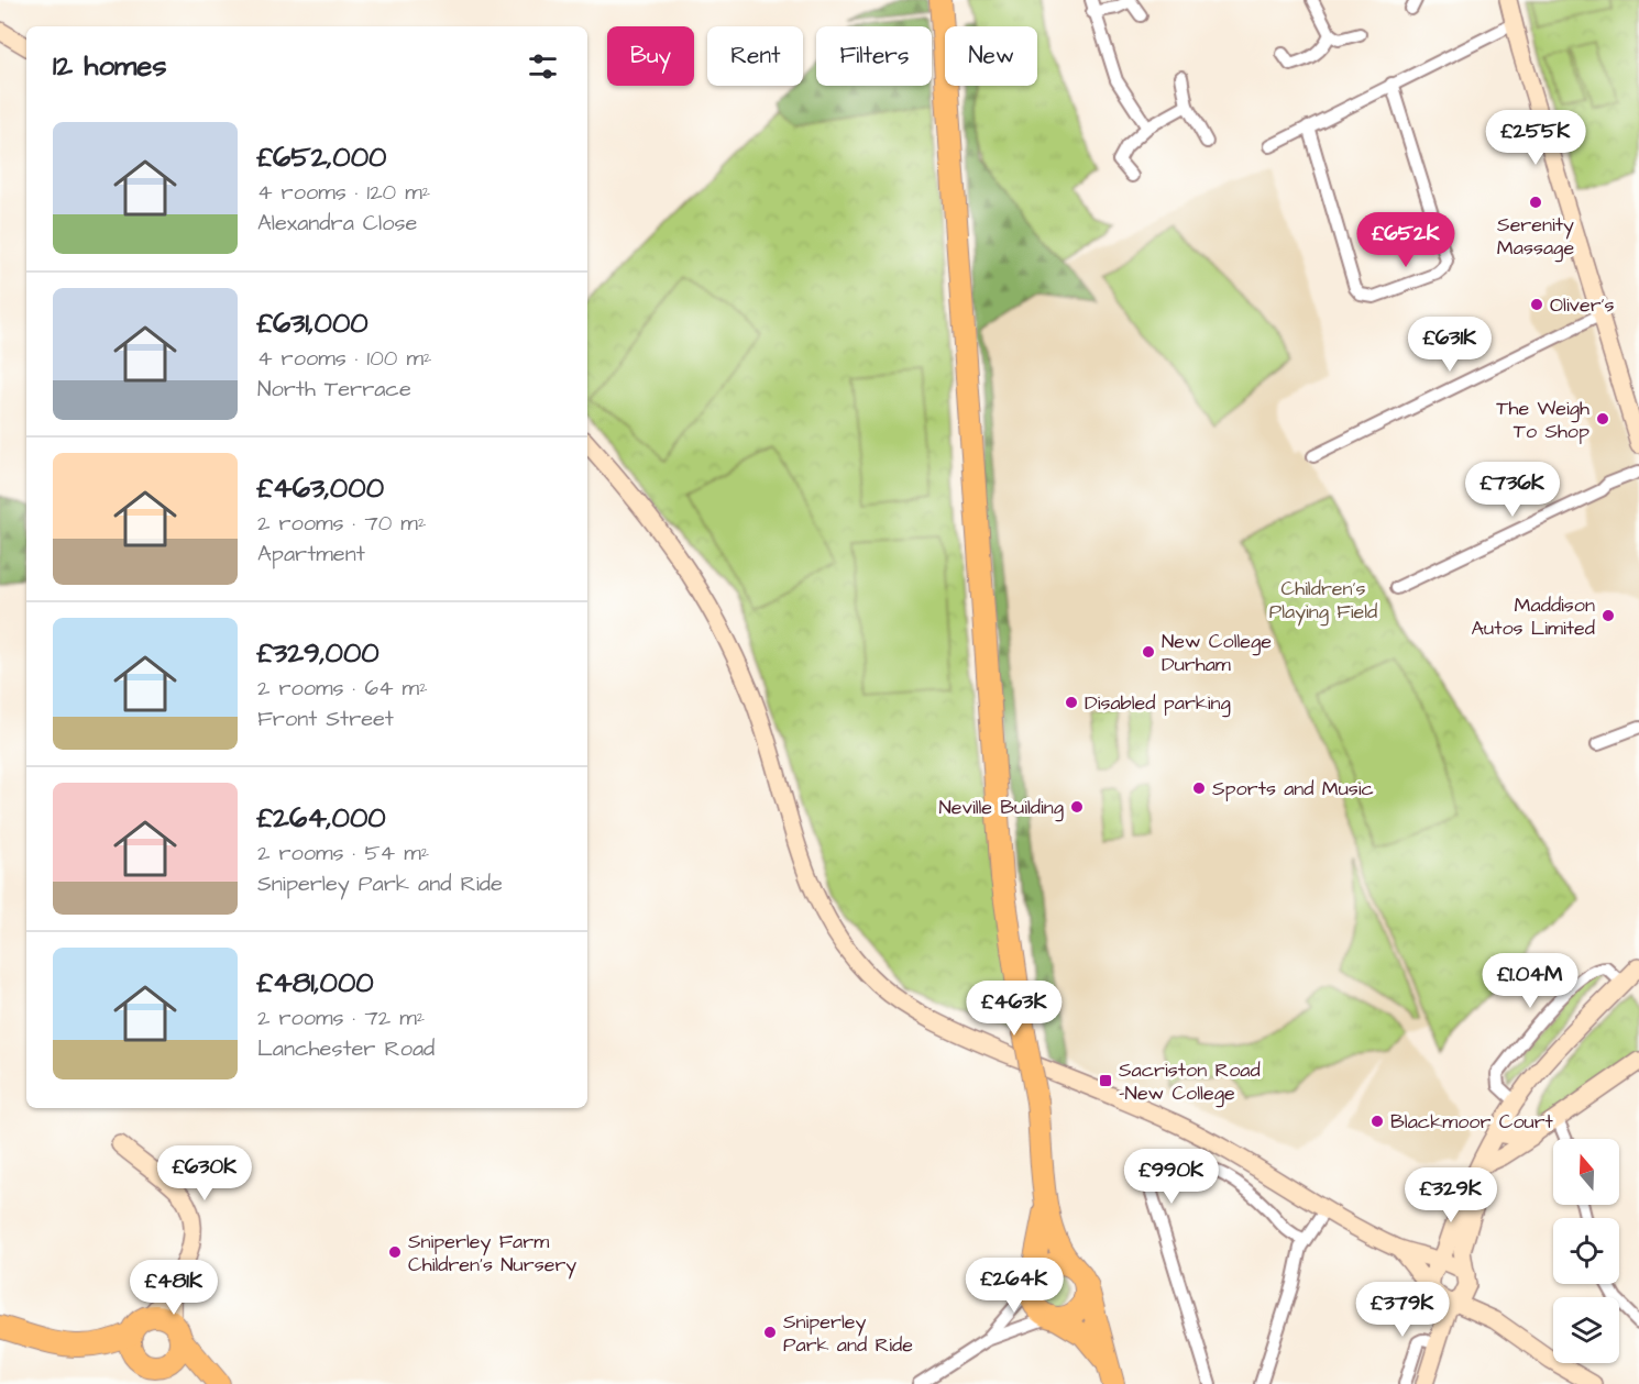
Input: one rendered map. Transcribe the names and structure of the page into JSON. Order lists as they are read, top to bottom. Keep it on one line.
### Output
{"parks":["Children's Playing Field"],"places":{"other":["Serenity Massage","Oliver's","The Weigh To Shop","Maddison Autos Limited","New College Durham","Disabled parking","Sports and Music","Neville Building","Blackmoor Court","Sniperley Farm Children's Nursery","Sniperley Park and Ride"],"transit":["Sacriston Road -New College"]},"north":"top","page":{"chip":["Buy","Rent","Filters","New"],"heading":"12 homes","list":[{"name":"£652,000","note":"4 rooms · 120 m² · Alexandra Close"},{"name":"£631,000","note":"4 rooms · 100 m² · North Terrace"},{"name":"£463,000","note":"2 rooms · 70 m² · Apartment"},{"name":"£329,000","note":"2 rooms · 64 m² · Front Street"},{"name":"£264,000","note":"2 rooms · 54 m² · Sniperley Park and Ride"},{"name":"£481,000","note":"2 rooms · 72 m² · Lanchester Road"}],"price":["£255K","£652K","£631K","£736K","£1.04M","£463K","£630K","£990K","£329K","£264K","£481K","£379K"]}}
